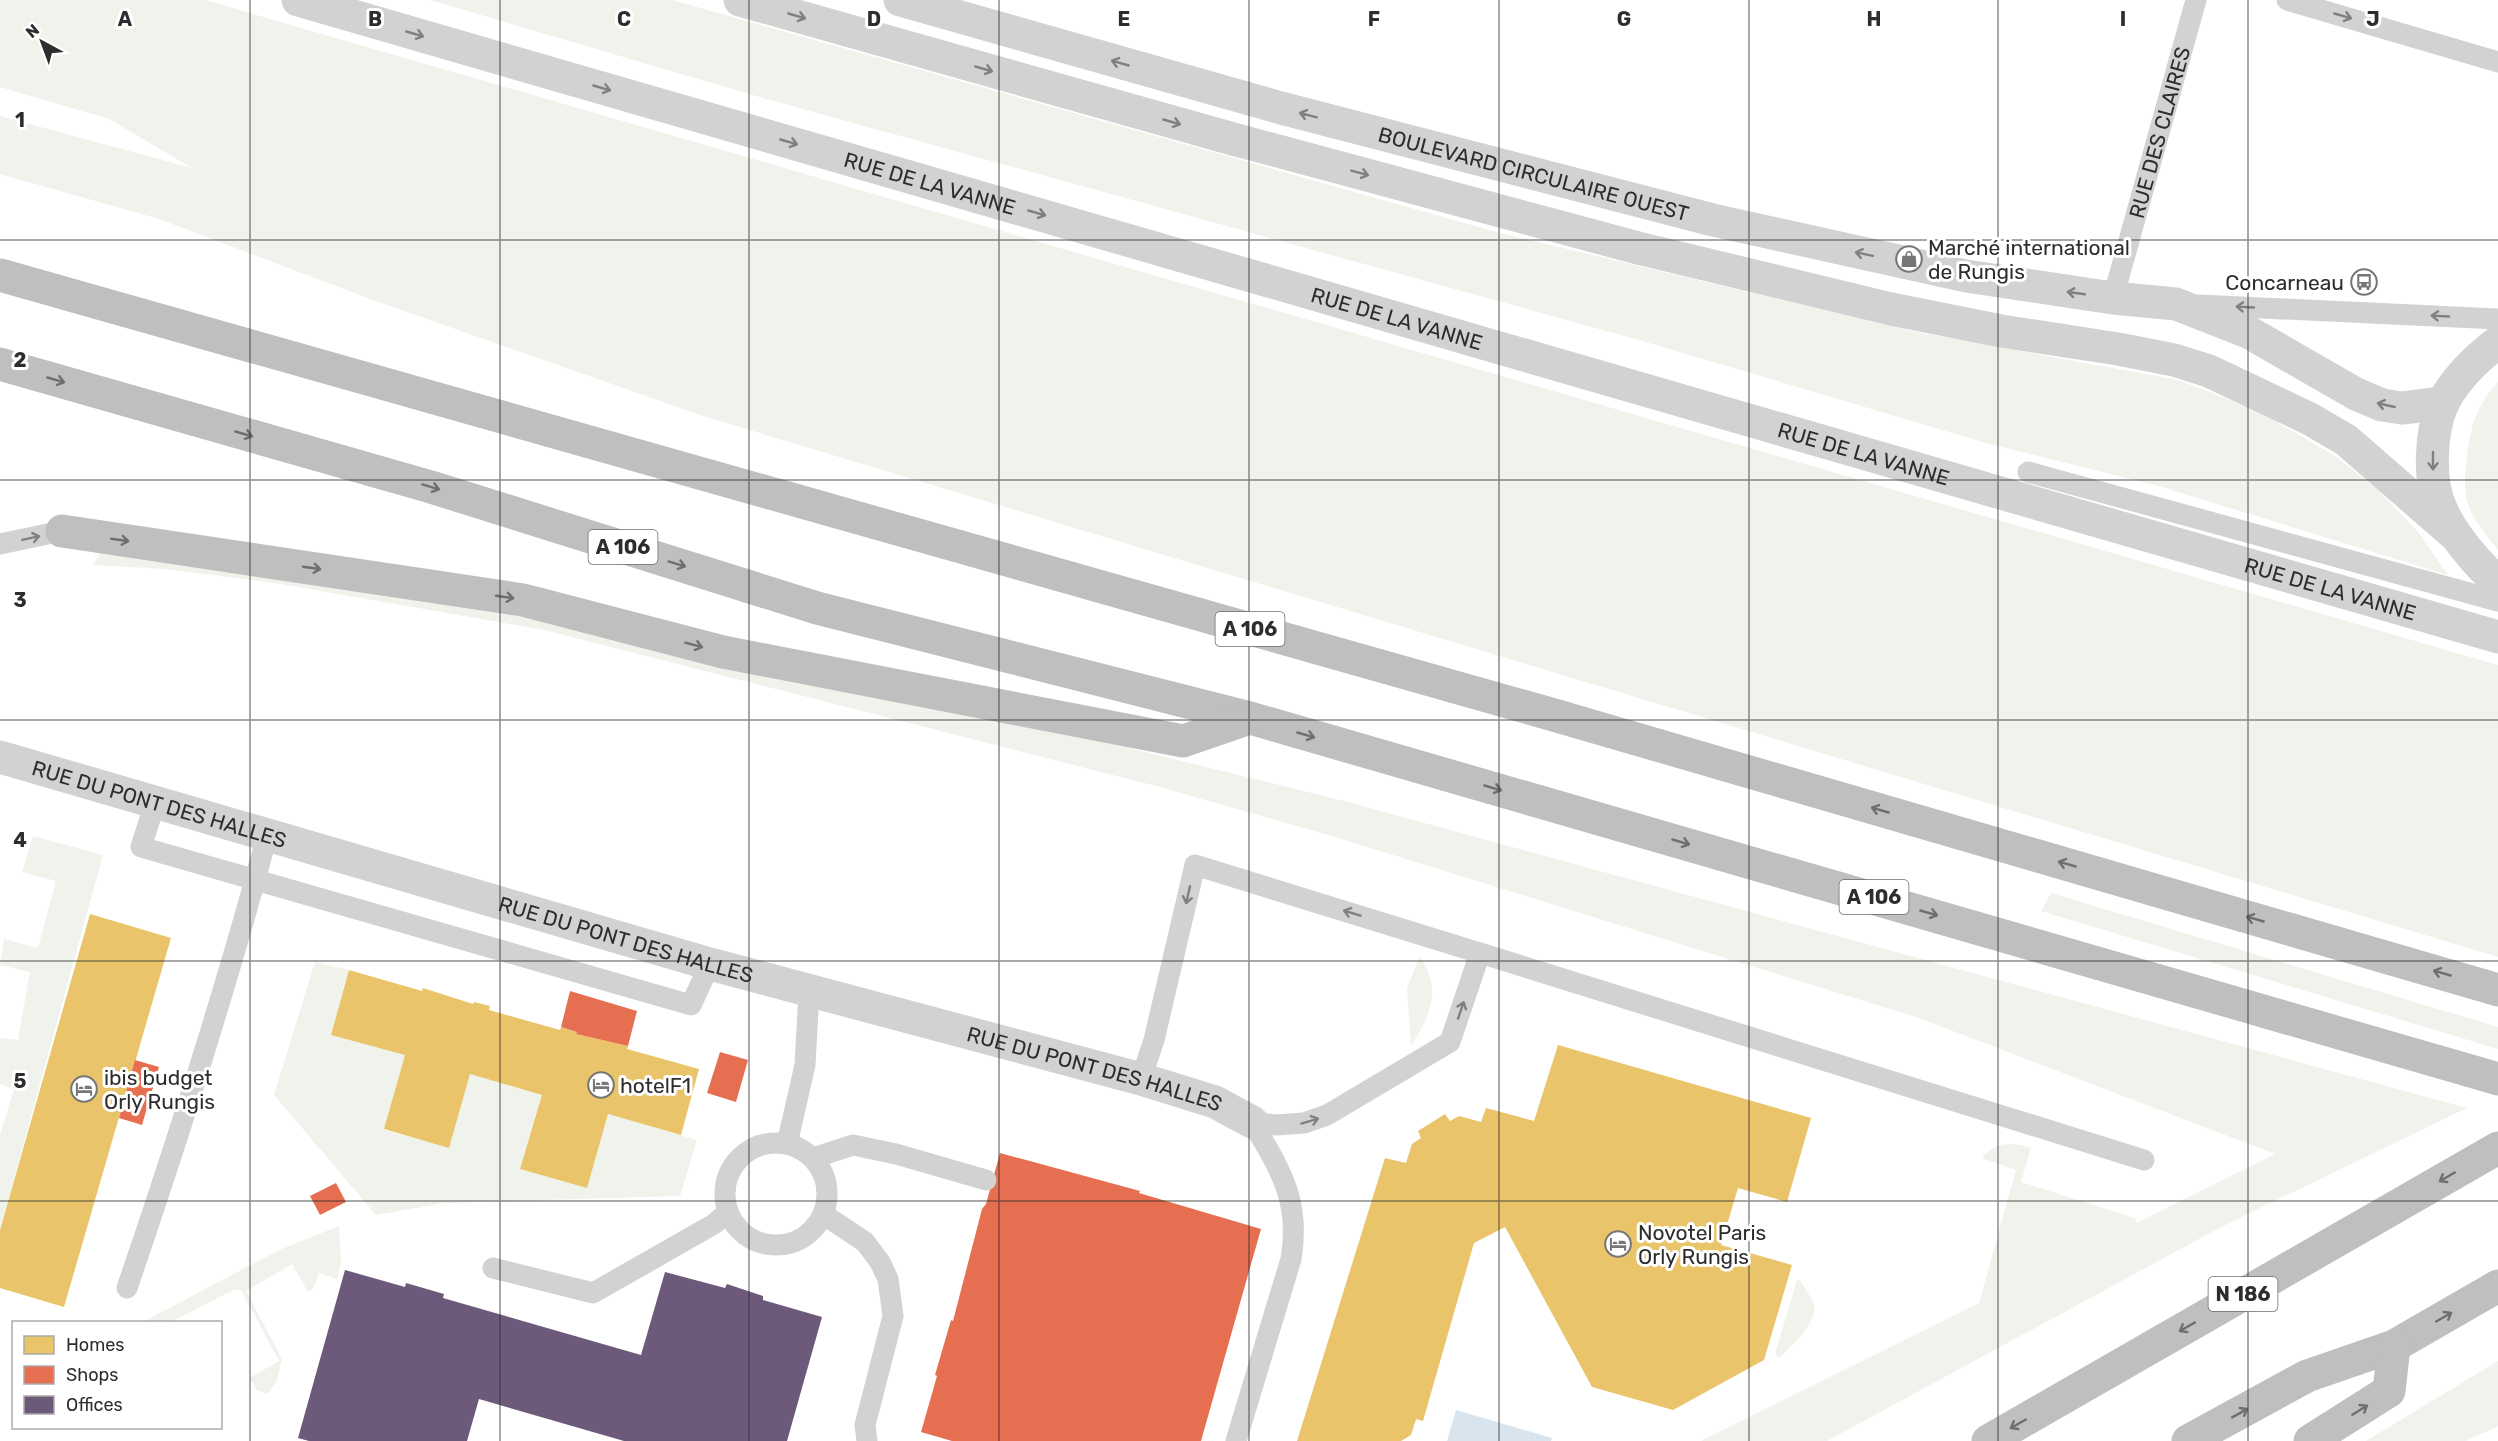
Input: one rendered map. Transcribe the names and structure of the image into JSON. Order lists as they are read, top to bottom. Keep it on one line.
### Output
{"streets":{"highway":["A 106","N 186"],"street":["BOULEVARD CIRCULAIRE OUEST","RUE DE LA VANNE","RUE DU PONT DES HALLES"],"lane":["RUE DES CLAIRES"]},"crossings":[["RUE DES CLAIRES","BOULEVARD CIRCULAIRE OUEST"]],"places":{"shop":["Marché international de Rungis"],"bus stop":["Concarneau"],"hotel":["hotelF1","ibis budget Orly Rungis","Novotel Paris Orly Rungis"]},"legend":["Homes","Shops","Offices"],"north":"top left","grid":{"columns":["A","B","C","D","E","F","G","H","I","J"],"rows":["1","2","3","4","5"]}}
